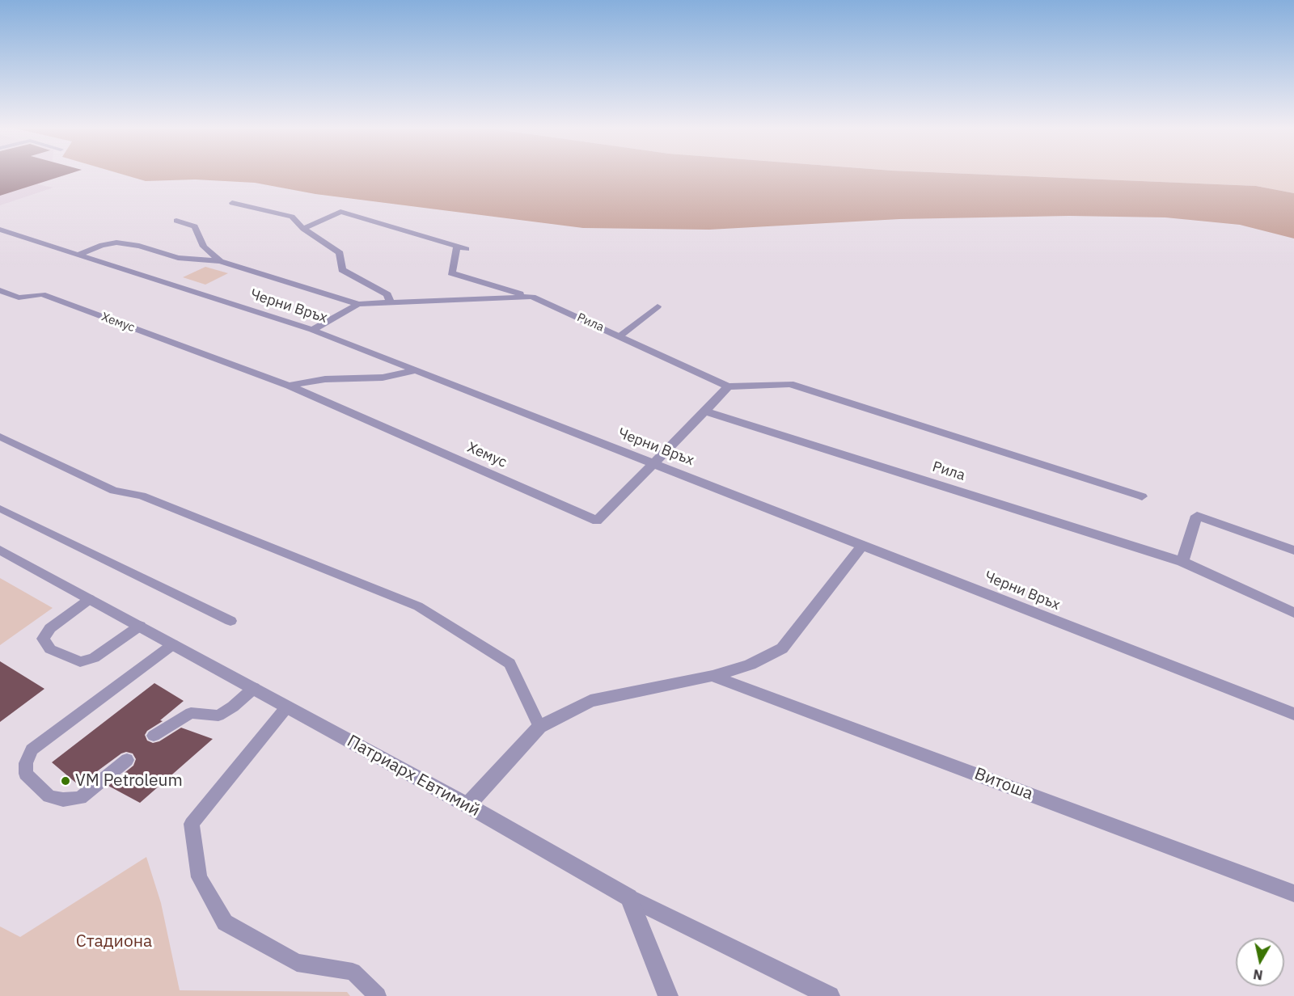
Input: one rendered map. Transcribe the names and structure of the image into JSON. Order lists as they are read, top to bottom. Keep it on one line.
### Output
{"streets":{"street":["Черни Връх","Хемус","Рила","Патриарх Евтимий","Витоша"]},"crossings":[["Черни Връх","Хемус"],["Черни Връх","Рила"]],"parks":["Стадиона"],"places":["VM Petroleum"],"north":"bottom"}
